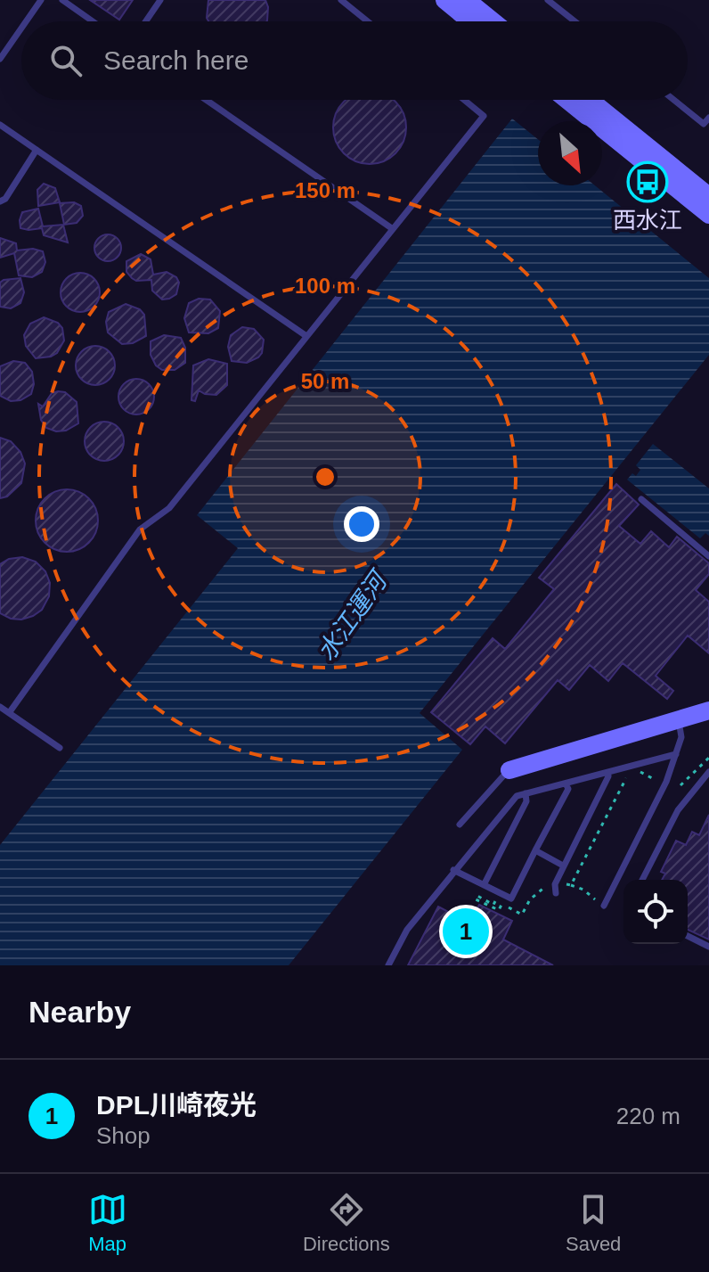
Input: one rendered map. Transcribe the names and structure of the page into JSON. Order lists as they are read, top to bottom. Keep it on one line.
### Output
{"water":["水江運河"],"places":{"bus stop":["西水江"]},"north":"bottom right","page":{"search":"Search here","pins":"1","heading":"Nearby","list":[{"mark":"1","name":"DPL川崎夜光","note":"Shop","value":"220 m"}],"nav":["Map","Directions","Saved"]},"rings":["150 m","100 m","50 m"]}
